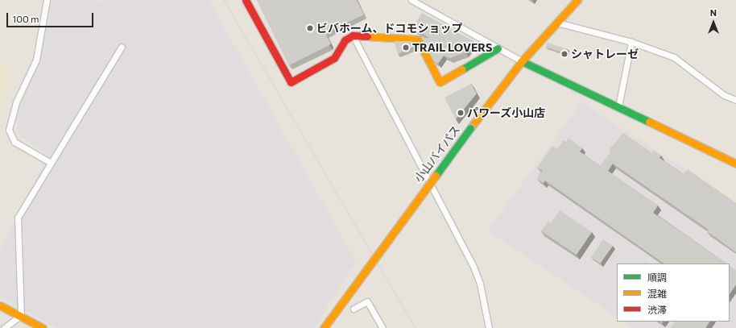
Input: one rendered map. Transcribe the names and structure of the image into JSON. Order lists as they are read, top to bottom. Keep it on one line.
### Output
{"streets":{"main road":["小山バイパス"]},"places":["ビバホーム、ドコモショップ","TRAIL LOVERS","シャトレーゼ","パワーズ小山店"],"legend":["順調","混雑","渋滞"],"scale_bar":"100 m","north":"top"}
